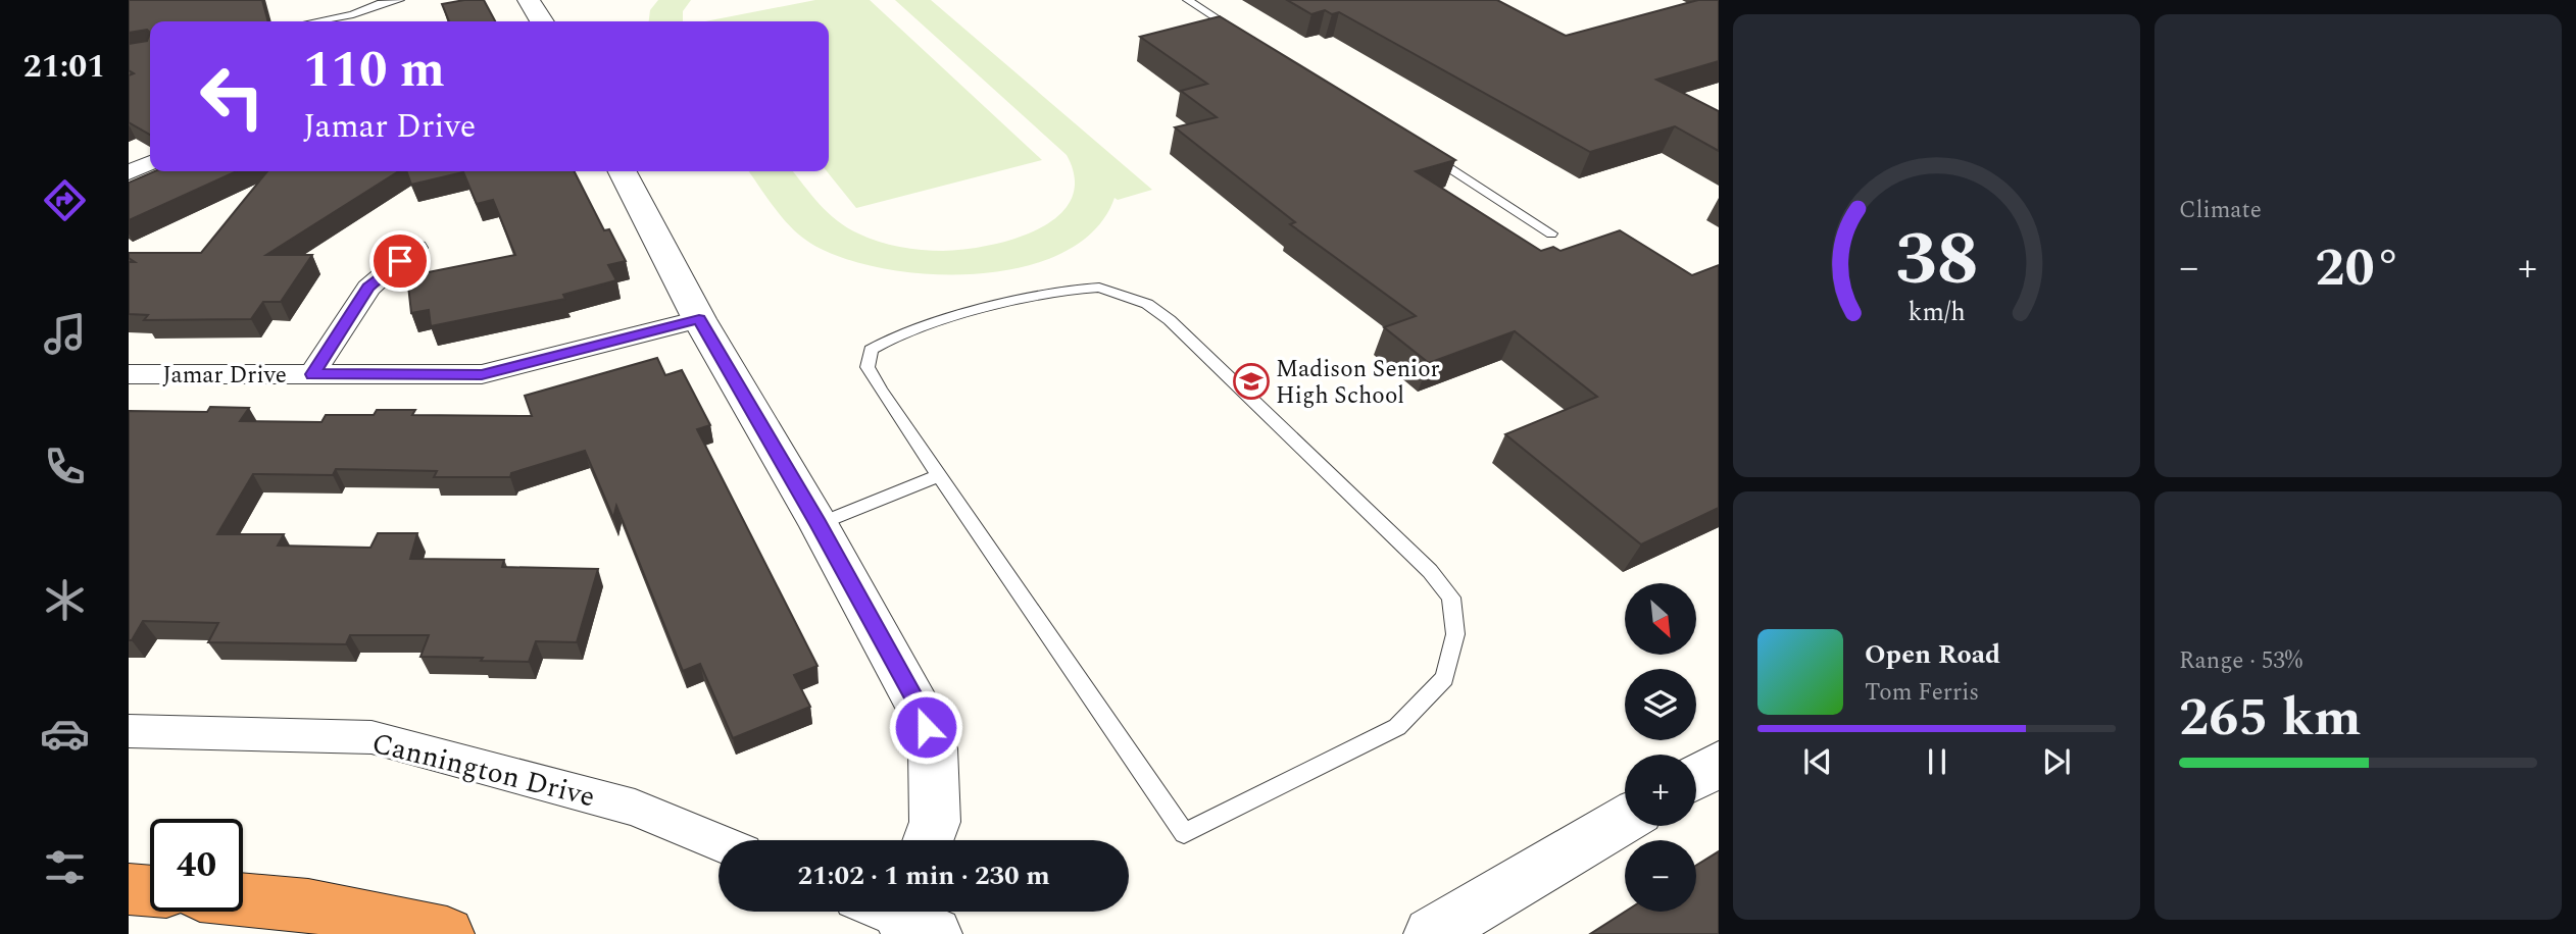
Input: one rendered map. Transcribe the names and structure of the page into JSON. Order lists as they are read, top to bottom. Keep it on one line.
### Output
{"streets":{"street":["Jamar Drive","Cannington Drive"]},"places":{"school or university":["Madison Senior High School"]},"north":"bottom right","page":{"tabs":"21:01","tile":["Climate",["Range · 53%","265 km"]],"turn":["110 m","Jamar Drive"],"heat":["−","20°","+"],"map_buttons":["+","−"],"song":["Open Road","Tom Ferris"],"limit":"40","trip":"21:02 · 1 min · 230 m","gauge":["38","km/h"]}}
